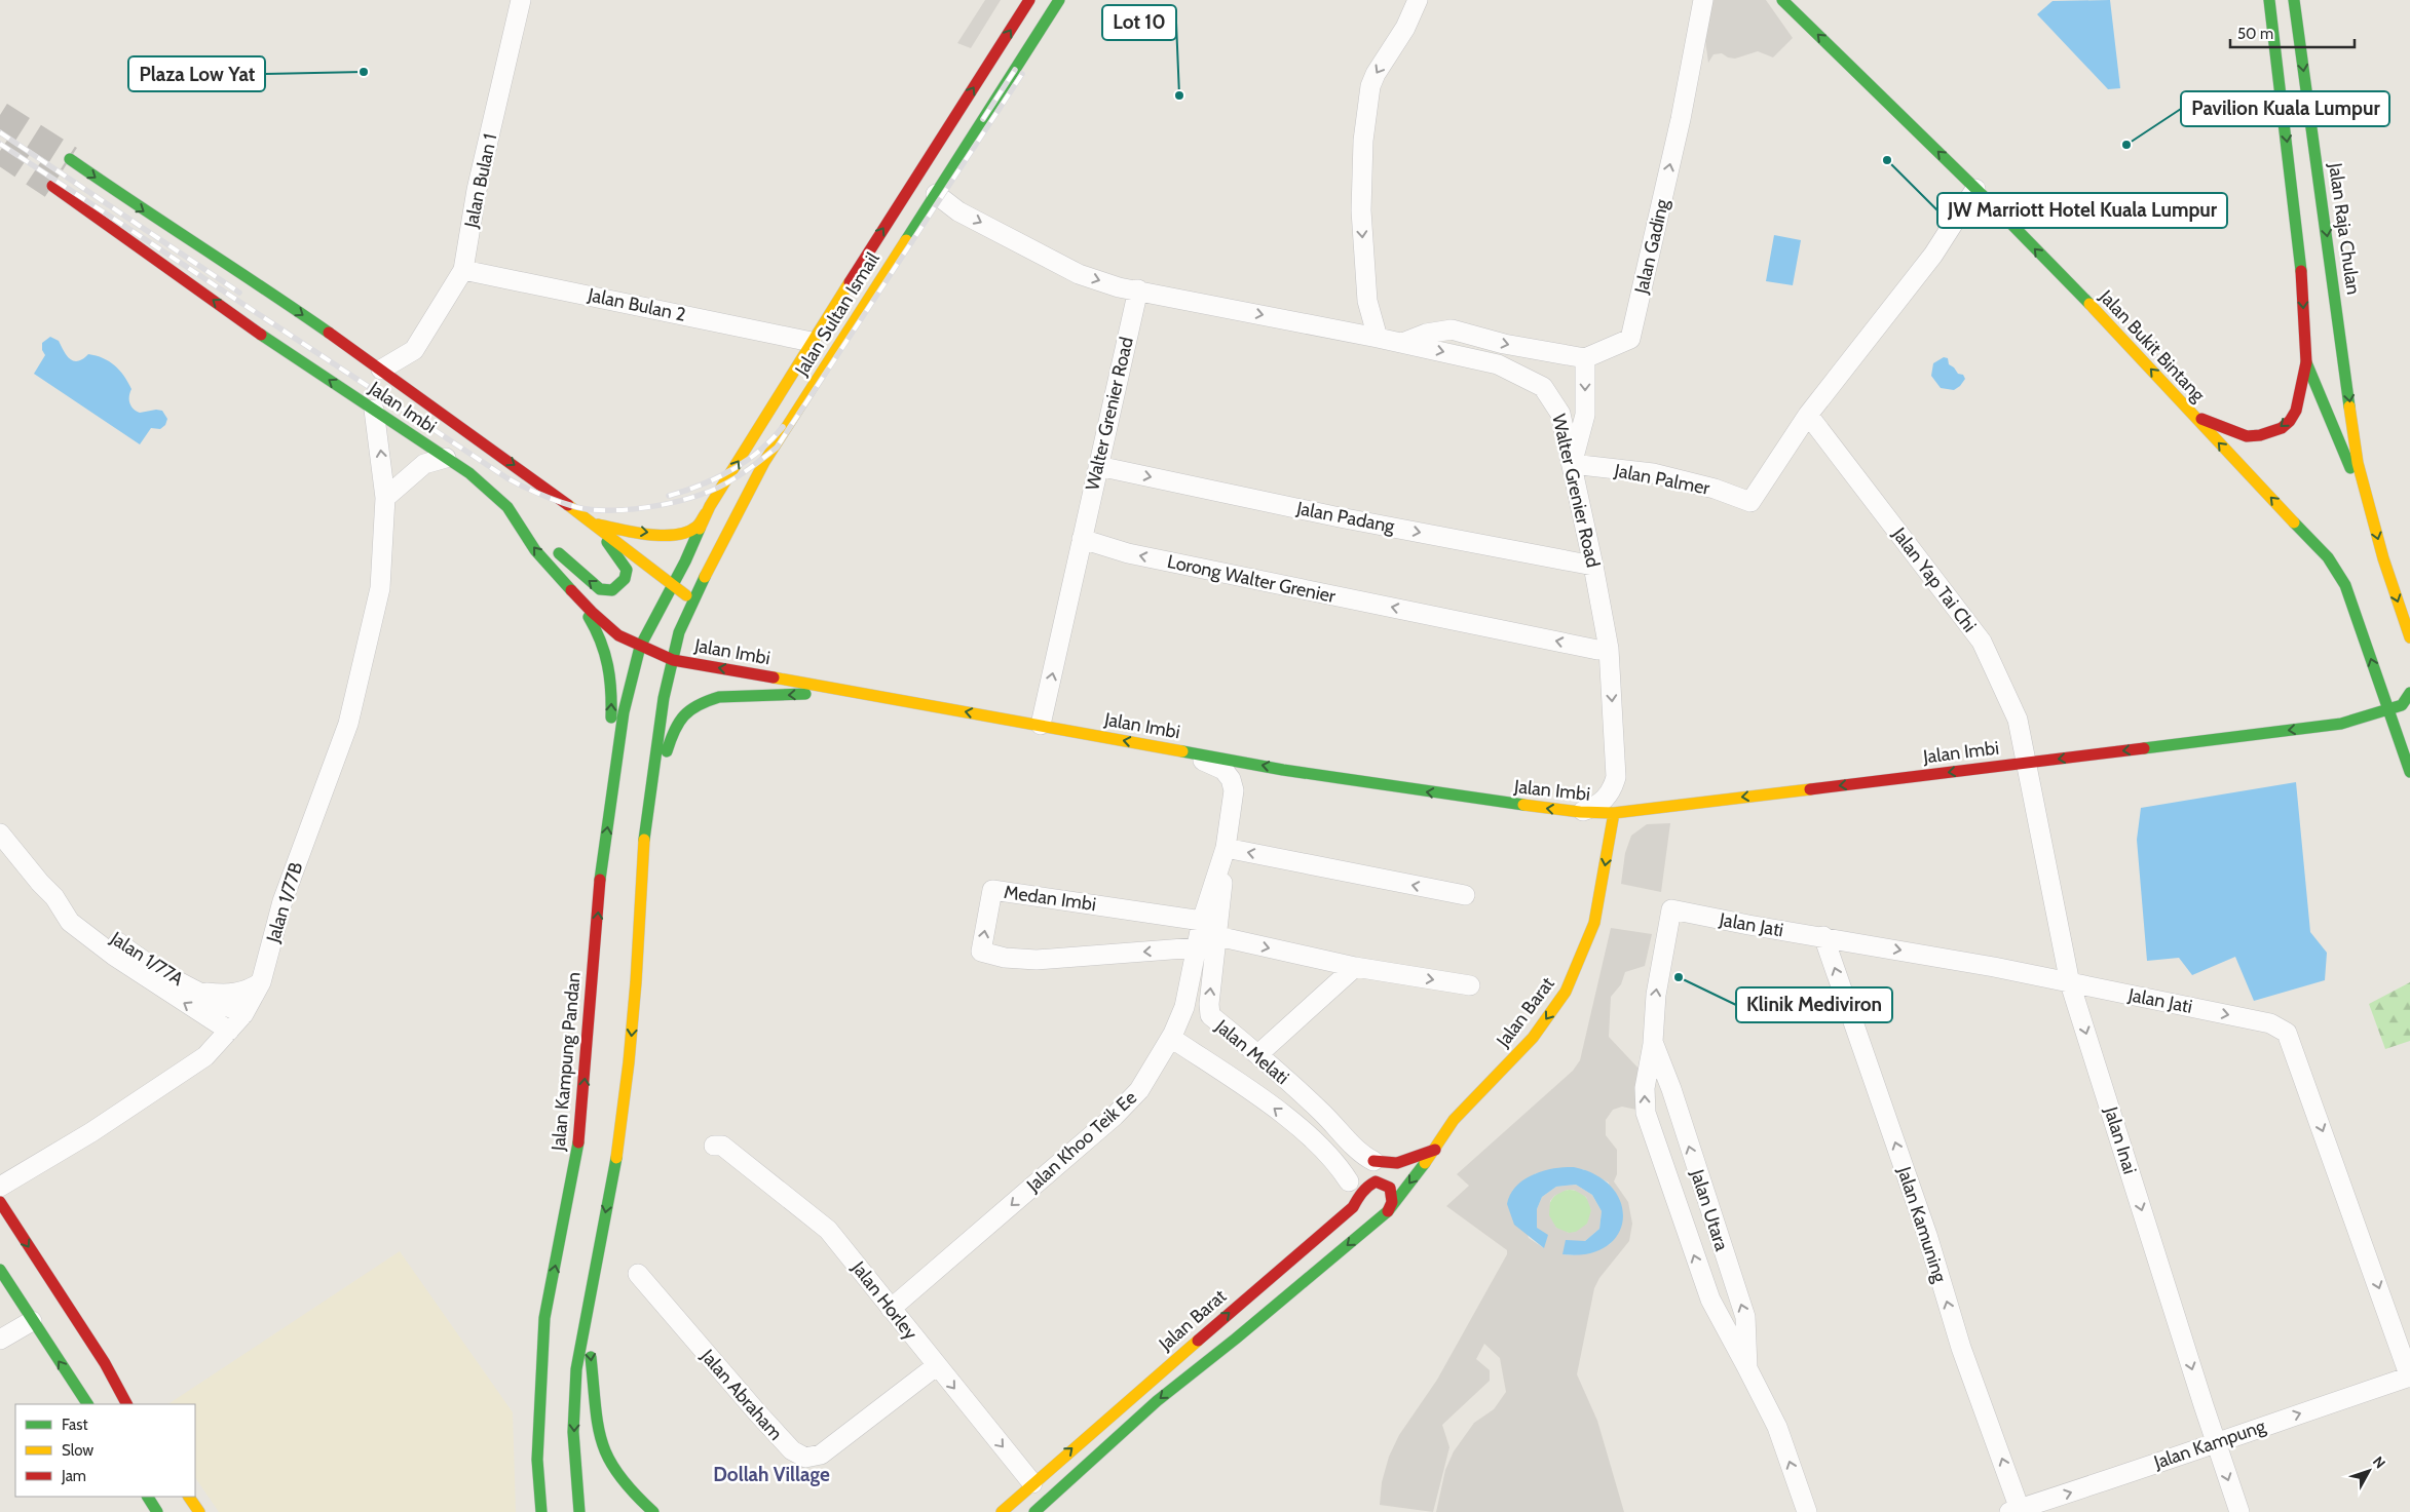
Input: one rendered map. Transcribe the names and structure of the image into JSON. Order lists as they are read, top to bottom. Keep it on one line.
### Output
{"streets":{"main road":["Jalan Raja Chulan","Jalan Sultan Ismail","Jalan Bukit Bintang","Jalan Imbi","Jalan Barat","Jalan Kampung Pandan"],"street":["Jalan Bulan 1","Jalan Gading","Jalan Bulan 2","Walter Grenier Road","Jalan Palmer","Jalan Padang","Lorong Walter Grenier","Jalan Yap Tai Chi","Medan Imbi","Jalan 1/77B","Jalan Jati","Jalan 1/77A","Jalan Melati","Jalan Inai","Jalan Khoo Teik Ee","Jalan Utara","Jalan Kamuning","Jalan Horley","Jalan Abraham","Jalan Kampung"]},"crossings":[["Jalan Bulan 1","Jalan Bulan 2"],["Jalan Bulan 1","Jalan Imbi"],["Jalan Bulan 2","Jalan Sultan Ismail"],["Jalan Sultan Ismail","Jalan Imbi"],["Jalan Sultan Ismail","Walter Grenier Road"],["Jalan Sultan Ismail","Jalan Kampung Pandan"],["Jalan Bukit Bintang","Jalan Imbi"],["Jalan Imbi","Walter Grenier Road"],["Jalan Imbi","Jalan Yap Tai Chi"],["Jalan Imbi","Jalan 1/77B"],["Jalan Imbi","Jalan Barat"],["Jalan Imbi","Jalan Kampung Pandan"],["Jalan Imbi","Jalan Inai"],["Jalan Imbi","Jalan Khoo Teik Ee"],["Walter Grenier Road","Jalan Palmer"],["Walter Grenier Road","Jalan Padang"],["Walter Grenier Road","Lorong Walter Grenier"],["Jalan Palmer","Jalan Yap Tai Chi"],["Jalan Yap Tai Chi","Jalan Inai"],["Medan Imbi","Jalan Khoo Teik Ee"],["Jalan 1/77B","Jalan 1/77A"],["Jalan Jati","Jalan Inai"],["Jalan Jati","Jalan Utara"],["Jalan Jati","Jalan Kamuning"],["Jalan Jati","Jalan Kampung"],["Jalan Barat","Jalan Horley"],["Jalan Melati","Jalan Khoo Teik Ee"],["Jalan Inai","Jalan Kampung"],["Jalan Khoo Teik Ee","Jalan Horley"],["Jalan Kamuning","Jalan Kampung"],["Jalan Horley","Jalan Abraham"]],"one_way":["Jalan Gading","Jalan Bukit Bintang","Walter Grenier Road","Jalan Padang","Lorong Walter Grenier","Jalan Jati","Jalan Inai","Jalan Khoo Teik Ee","Jalan Kamuning","Jalan Kampung"],"districts":["Dollah Village"],"places":["Plaza Low Yat","Lot 10","Pavilion Kuala Lumpur","JW Marriott Hotel Kuala Lumpur","Klinik Mediviron"],"legend":["Fast","Slow","Jam"],"scale_bar":"50 m","north":"top right"}
